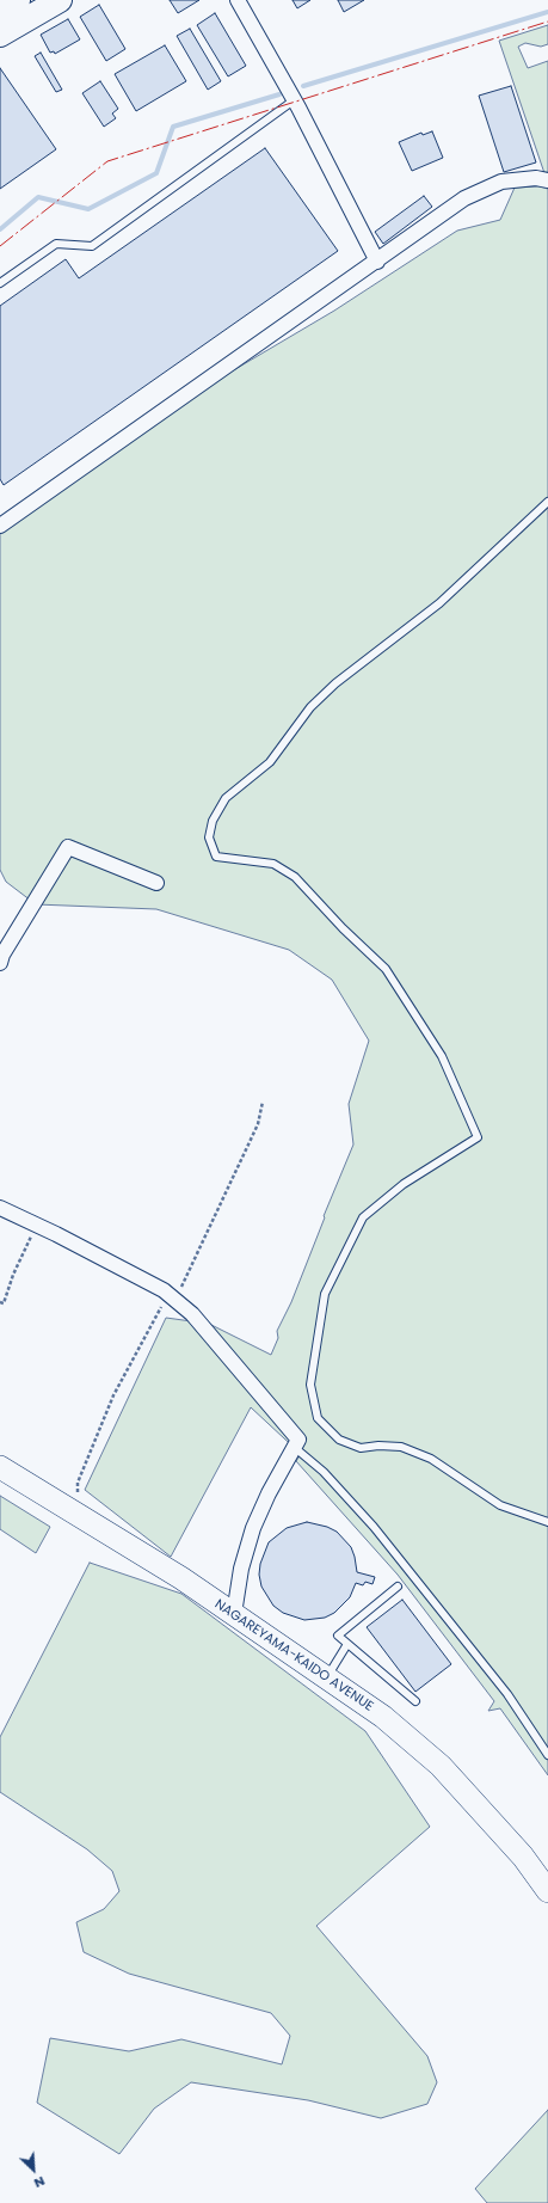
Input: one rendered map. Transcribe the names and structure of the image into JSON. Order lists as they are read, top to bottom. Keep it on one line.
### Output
{"streets":{"main road":["NAGAREYAMA-KAIDO AVENUE"]},"north":"bottom right"}
